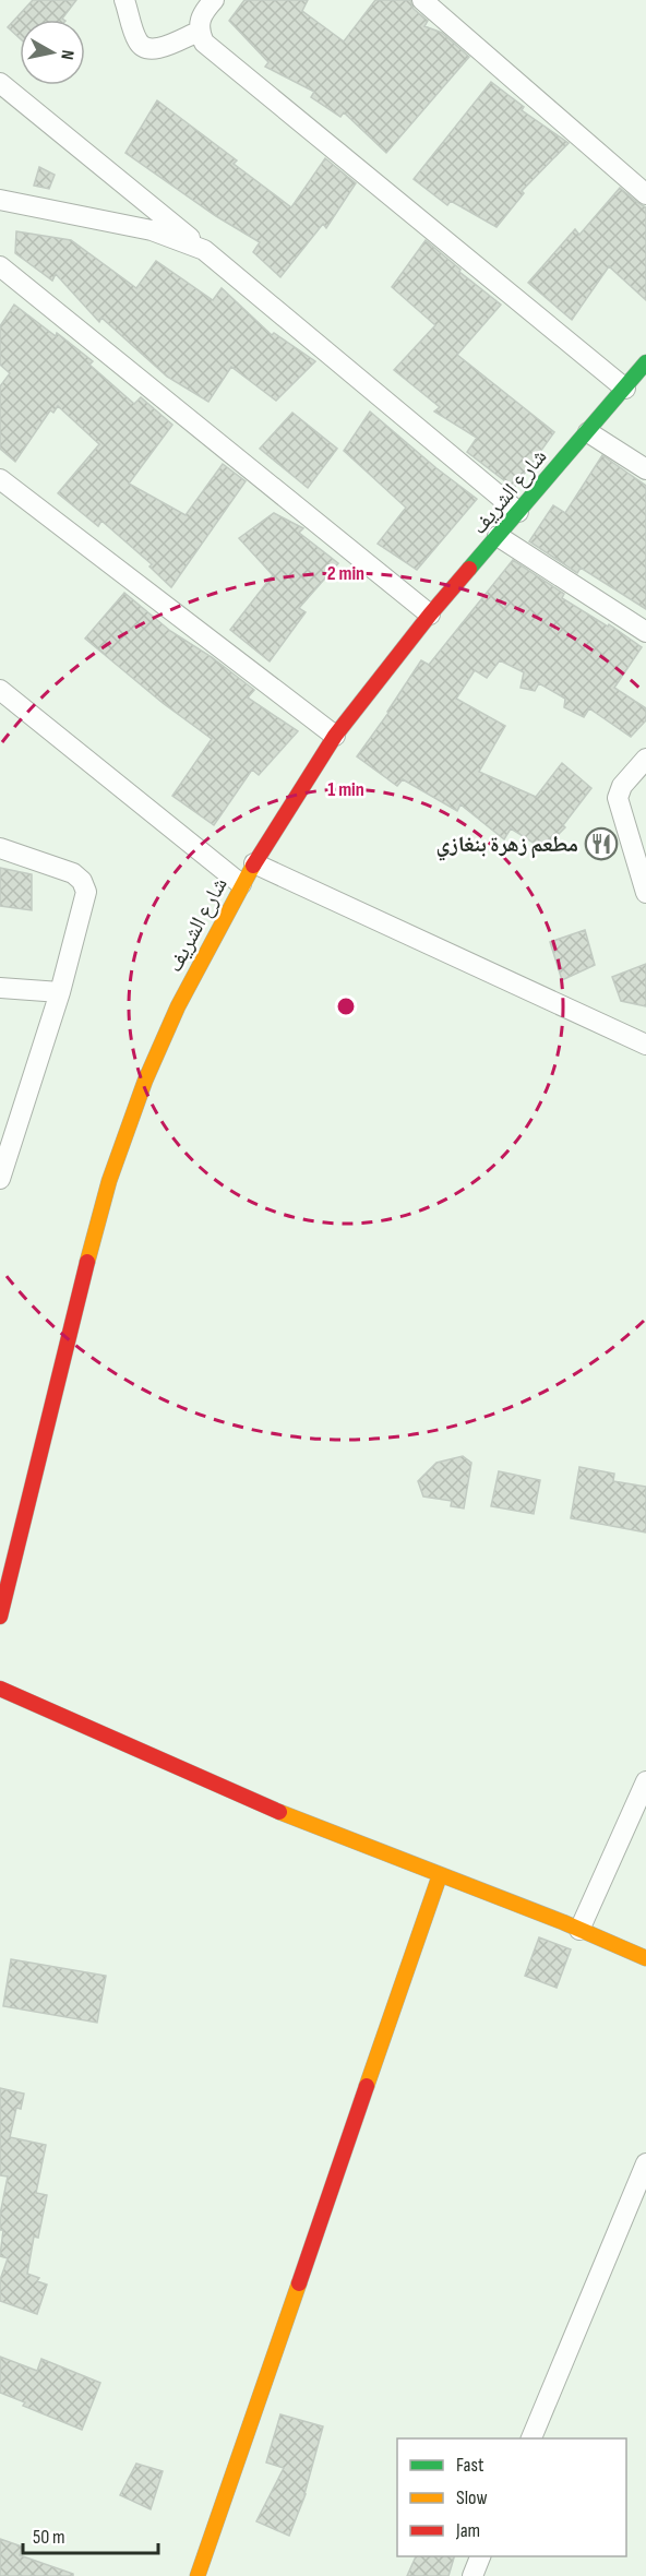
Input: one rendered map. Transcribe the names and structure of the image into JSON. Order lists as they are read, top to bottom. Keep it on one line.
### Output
{"streets":{"main road":["شارع الشريف"]},"places":{"restaurant":["مطعم زهرة بنغازي"]},"legend":["Fast","Slow","Jam"],"scale_bar":"50 m","north":"right","rings":["2 min","1 min"]}
